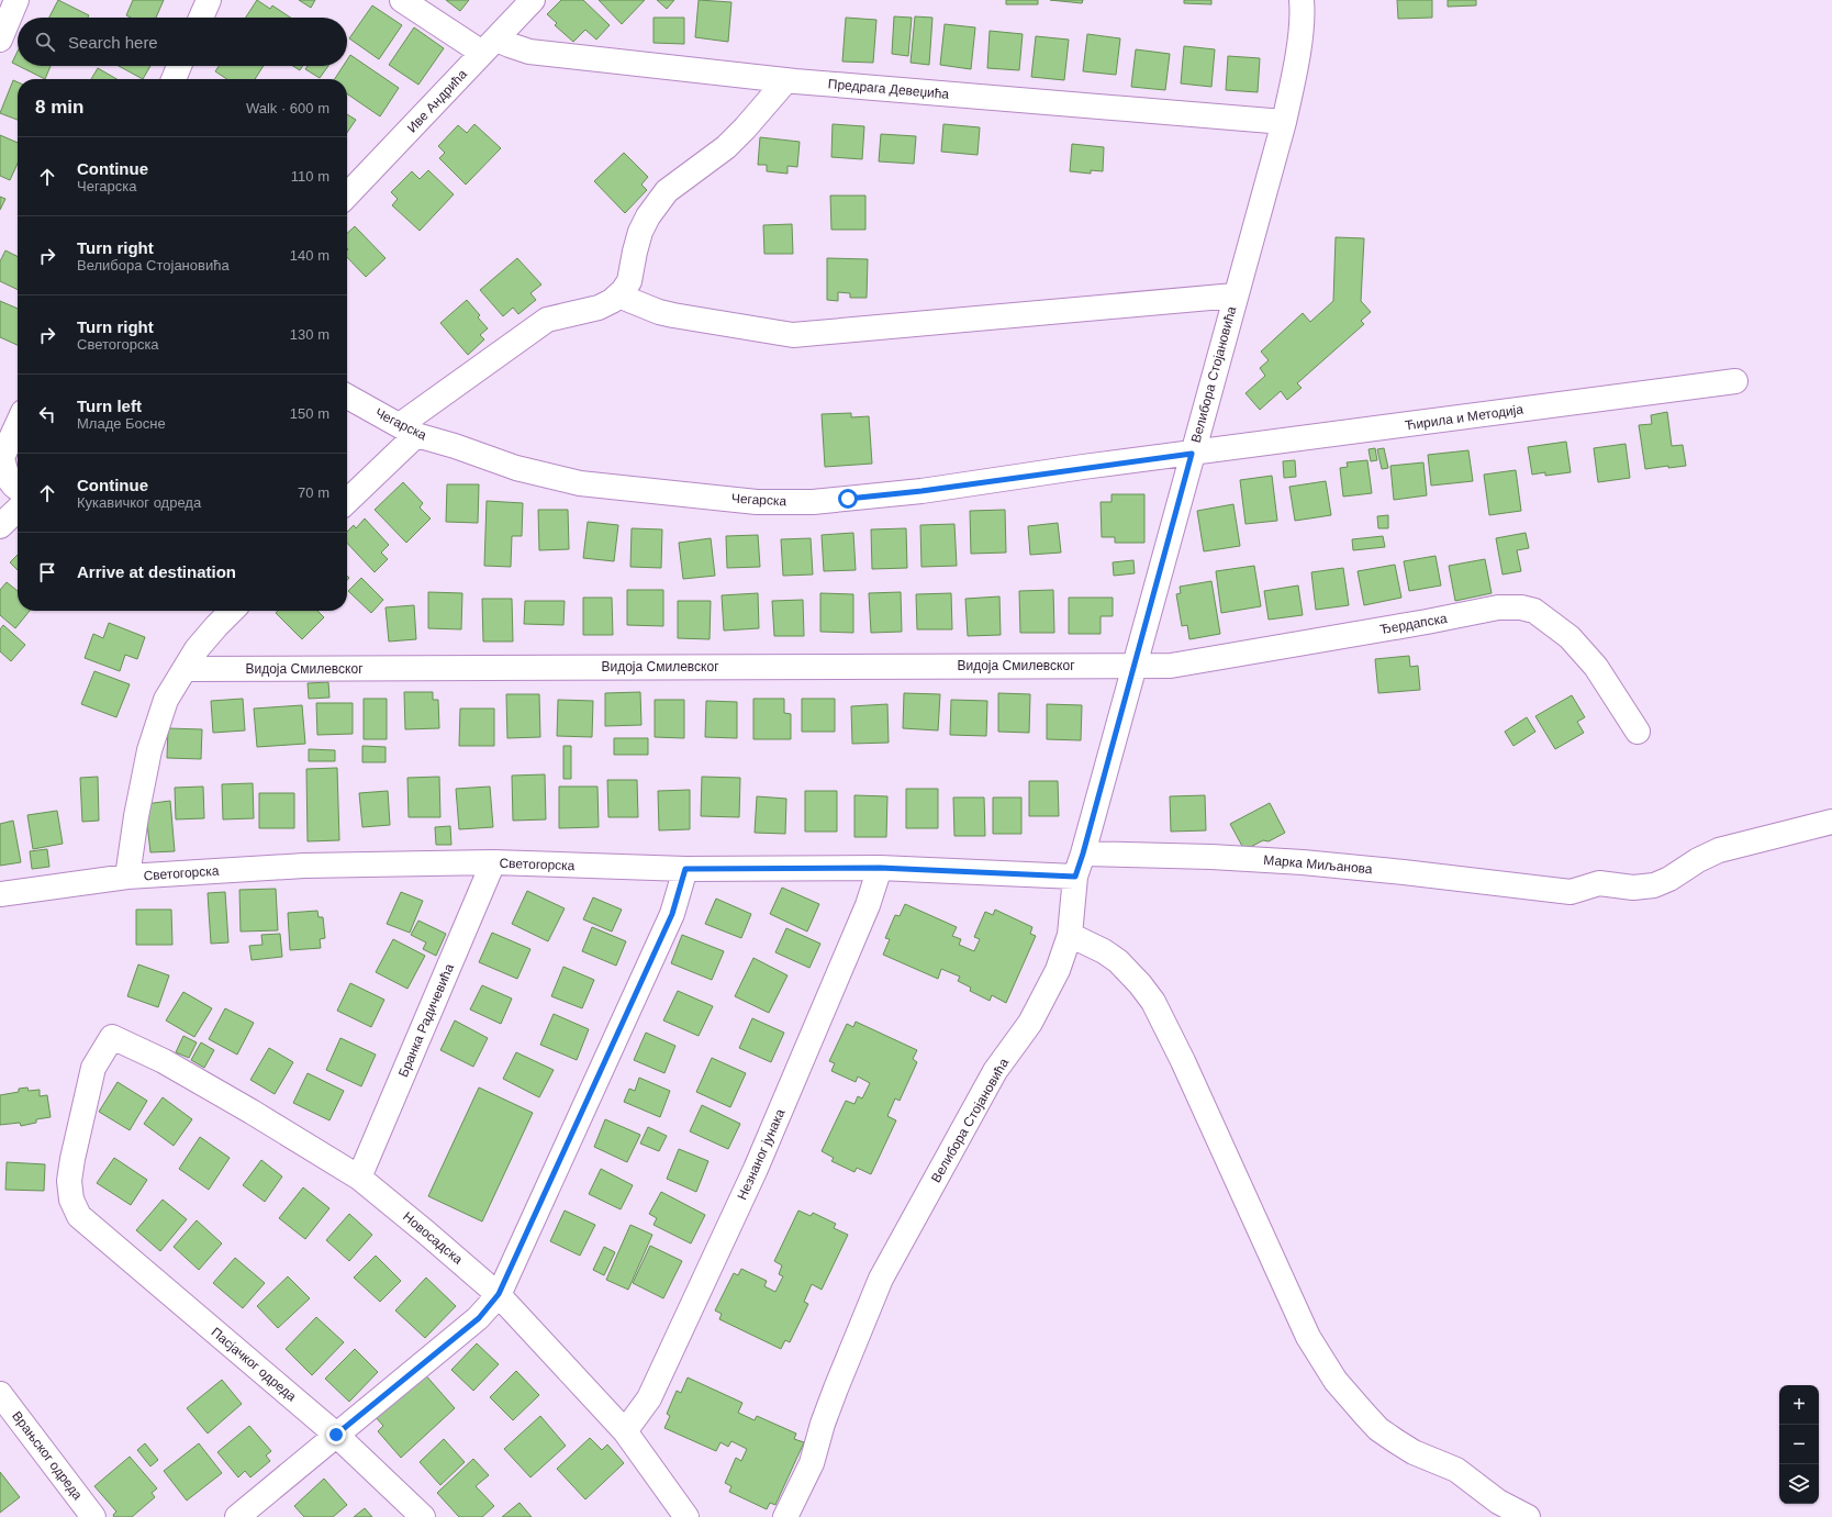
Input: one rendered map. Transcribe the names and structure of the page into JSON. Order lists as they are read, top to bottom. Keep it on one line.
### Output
{"streets":{"street":["Предрага Девеџића","Иве Андрића","Велибора Стојановића","Ћирила и Методија","Чегарска","Ђердапска","Видоја Смилевског","Светогорска","Марка Миљанова","Бранка Радичевића","Незнаног јунака","Новосадска","Пасјачког одреда","Врањског одреда"]},"crossings":[["Предрага Девеџића","Иве Андрића"],["Предрага Девеџића","Велибора Стојановића"],["Велибора Стојановића","Ћирила и Методија"],["Велибора Стојановића","Чегарска"],["Велибора Стојановића","Ђердапска"],["Велибора Стојановића","Видоја Смилевског"],["Велибора Стојановића","Светогорска"],["Велибора Стојановића","Марка Миљанова"],["Ћирила и Методија","Чегарска"],["Ђердапска","Видоја Смилевског"],["Светогорска","Бранка Радичевића"],["Светогорска","Незнаног јунака"],["Бранка Радичевића","Новосадска"],["Незнаног јунака","Новосадска"],["Новосадска","Пасјачког одреда"]],"page":{"search":"Search here","heading":["8 min","Walk · 600 m"],"list":[["Continue","Чегарска","110 m"],["Turn right","Велибора Стојановића","140 m"],["Turn right","Светогорска","130 m"],["Turn left","Младе Босне","150 m"],["Continue","Кукавичког одреда","70 m"],"Arrive at destination"],"map_buttons":["+","−"]}}
